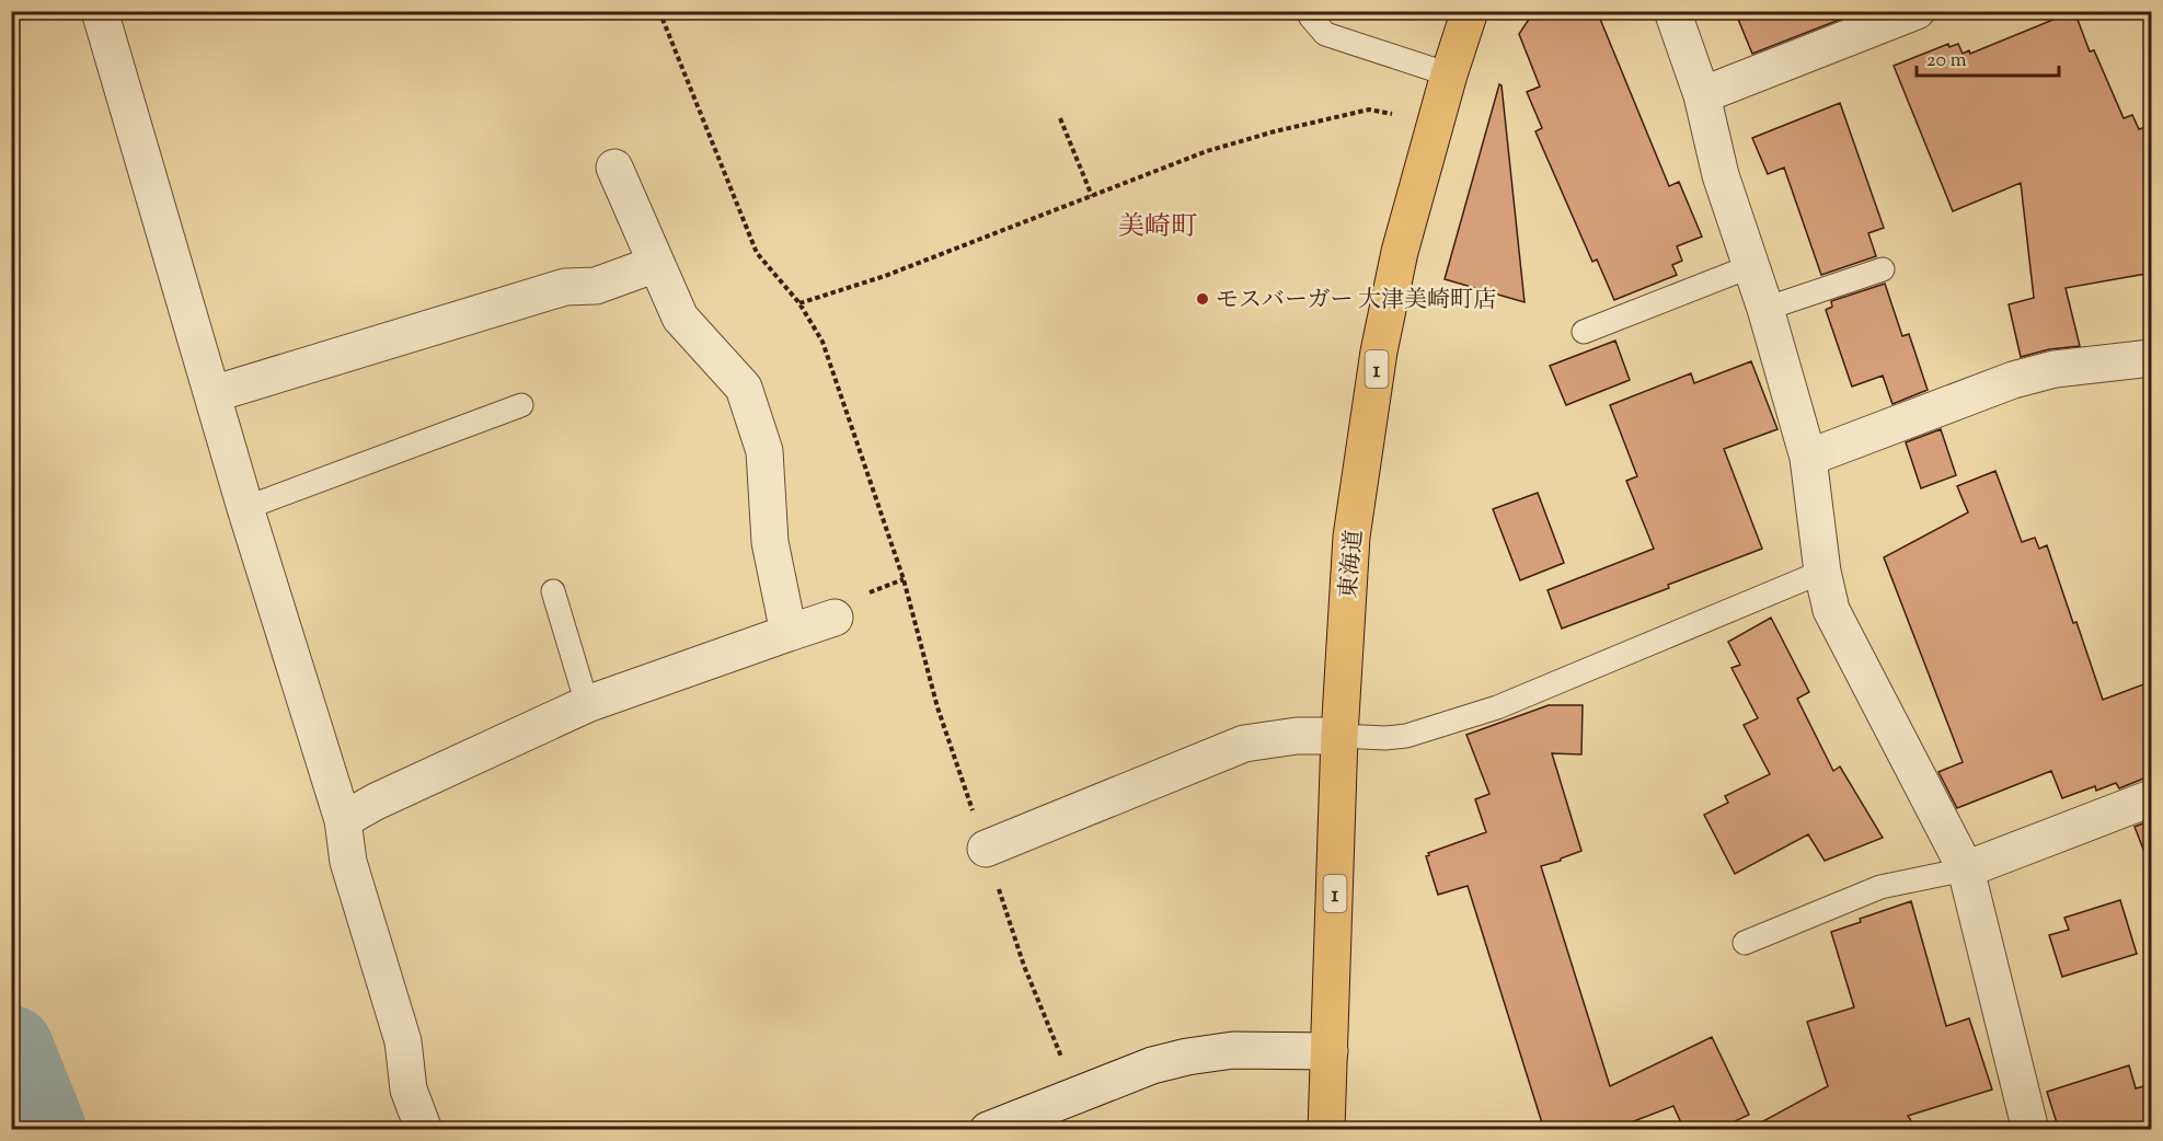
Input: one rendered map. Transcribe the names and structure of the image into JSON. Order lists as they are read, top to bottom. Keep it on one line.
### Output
{"streets":{"highway":["1","東海道"]},"districts":["美崎町"],"places":["モスバーガー 大津美崎町店"],"scale_bar":"20 m"}
